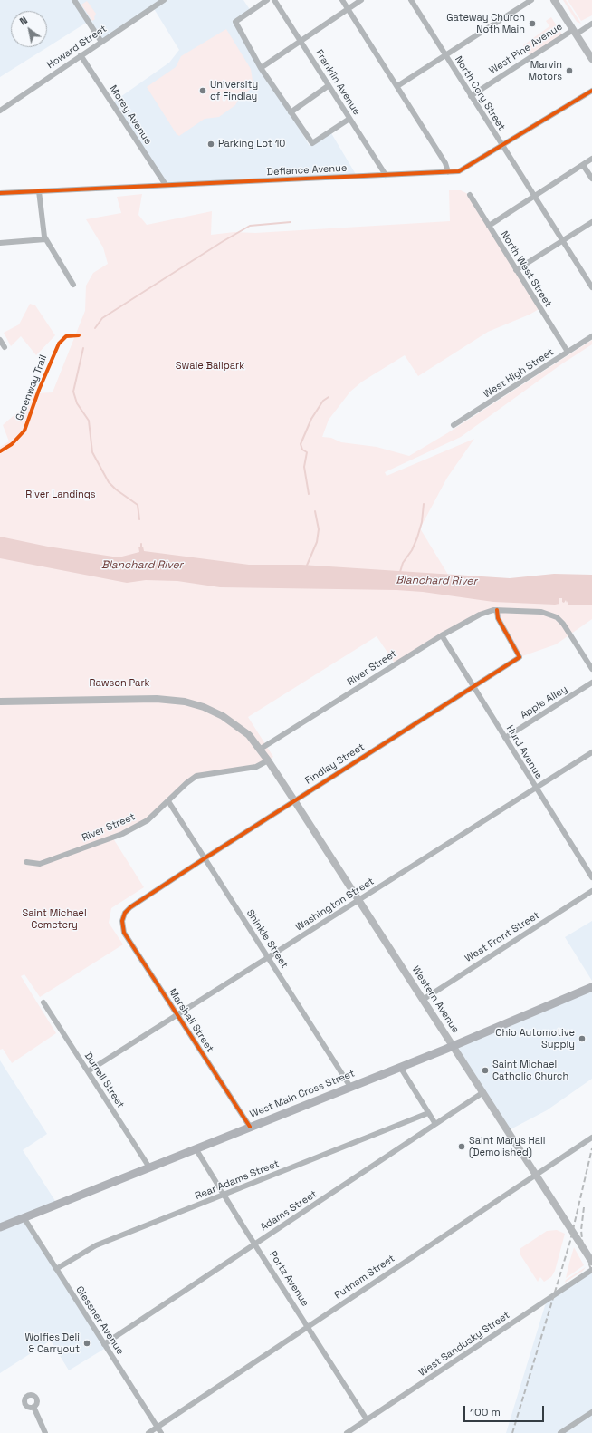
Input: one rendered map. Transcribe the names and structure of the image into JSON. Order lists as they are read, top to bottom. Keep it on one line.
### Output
{"streets":{"highway":["West Main Cross Street"],"main road":["Western Avenue"],"street":["Howard Street","West Pine Avenue","Franklin Avenue","North Cory Street","Morey Avenue","Defiance Avenue","North West Street","West High Street","River Street","Apple Alley","Hurd Avenue","Findlay Street","Washington Street","West Front Street","Shinkle Street","Marshall Street","Durrell Street","Rear Adams Street","Adams Street","Putnam Street","Portz Avenue","Glessner Avenue","West Sandusky Street"],"cycle path":["Greenway Trail"]},"crossings":[["Howard Street","Morey Avenue"],["West Pine Avenue","North Cory Street"],["Franklin Avenue","Defiance Avenue"],["North Cory Street","Defiance Avenue"],["Morey Avenue","Defiance Avenue"],["North West Street","West High Street"],["River Street","Hurd Avenue"],["River Street","Findlay Street"],["River Street","Shinkle Street"],["River Street","Western Avenue"],["Apple Alley","Hurd Avenue"],["Hurd Avenue","Findlay Street"],["Hurd Avenue","Washington Street"],["Findlay Street","Shinkle Street"],["Findlay Street","Western Avenue"],["Findlay Street","Marshall Street"],["Washington Street","Shinkle Street"],["Washington Street","Western Avenue"],["Washington Street","Marshall Street"],["Washington Street","Durrell Street"],["West Front Street","Western Avenue"],["Shinkle Street","West Main Cross Street"],["Western Avenue","West Main Cross Street"],["Western Avenue","Adams Street"],["Western Avenue","Putnam Street"],["Marshall Street","West Main Cross Street"],["Durrell Street","West Main Cross Street"],["West Main Cross Street","Portz Avenue"],["West Main Cross Street","Glessner Avenue"],["Rear Adams Street","Portz Avenue"],["Rear Adams Street","Glessner Avenue"],["Adams Street","Portz Avenue"],["Adams Street","Glessner Avenue"],["Putnam Street","Portz Avenue"],["Putnam Street","Glessner Avenue"],["Portz Avenue","West Sandusky Street"]],"water":["Blanchard River"],"parks":["Swale Ballpark","River Landings","Rawson Park","Saint Michael Cemetery"],"places":["Gateway Church Noth Main","Marvin Motors","University of Findlay","Parking Lot 10","Ohio Automotive Supply","Saint Michael Catholic Church","Saint Marys Hall (Demolished)","Wolfies Deli & Carryout"],"scale_bar":"100 m","north":"top left"}
